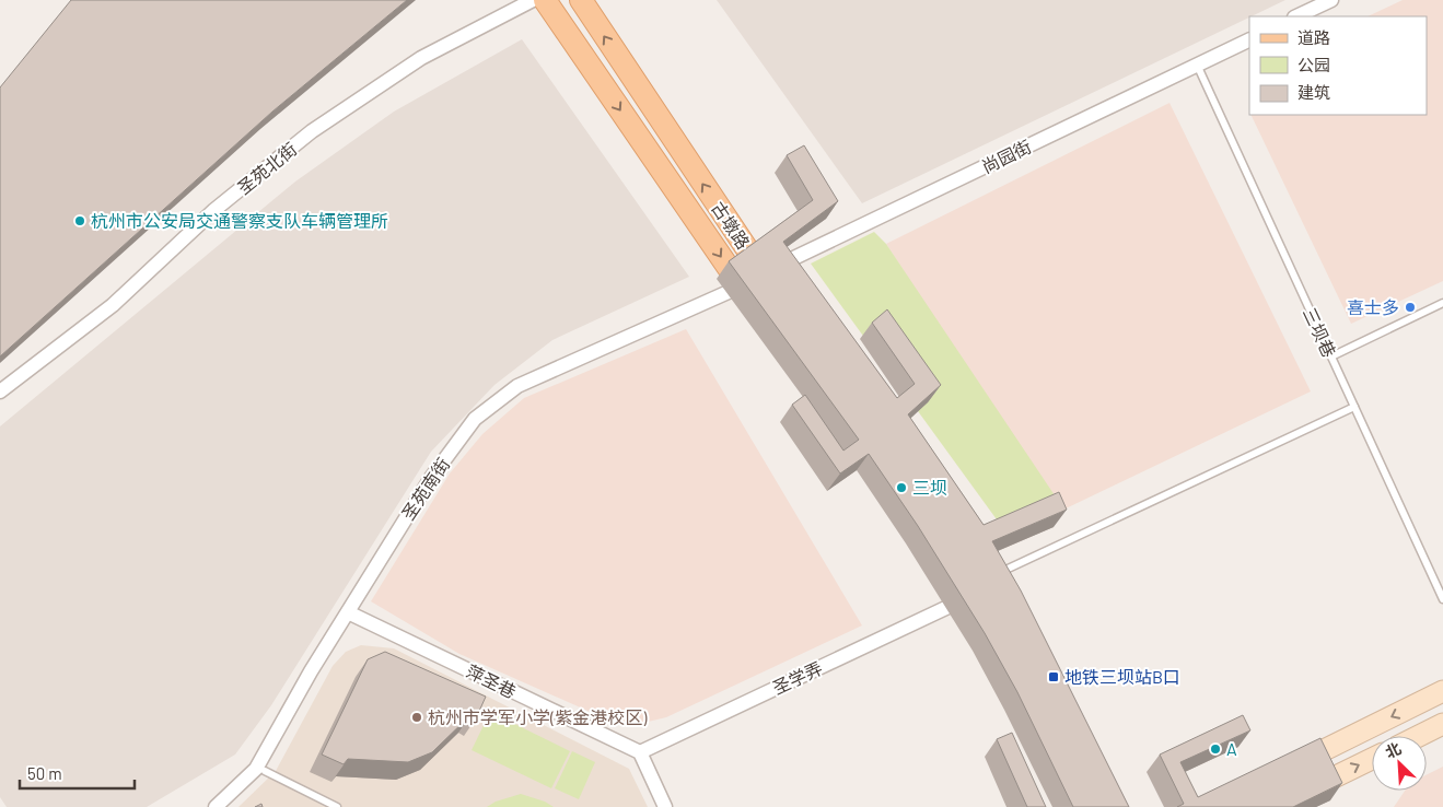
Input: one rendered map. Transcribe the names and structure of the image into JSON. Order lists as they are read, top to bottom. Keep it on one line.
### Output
{"streets":{"main road":["古墩路"],"street":["尚园街","圣苑北街","圣苑南街","圣学弄","萍圣巷"],"lane":["三坝巷"]},"crossings":[["尚园街","古墩路"],["尚园街","三坝巷"],["古墩路","圣苑南街"],["圣苑南街","萍圣巷"],["圣学弄","萍圣巷"]],"places":{"other":["杭州市公安局交通警察支队车辆管理所","喜士多","三坝","杭州市学军小学(紫金港校区)","A"],"transit":["地铁三坝站B口"]},"legend":["道路","公园","建筑"],"scale_bar":"50 m","north":"top left"}
